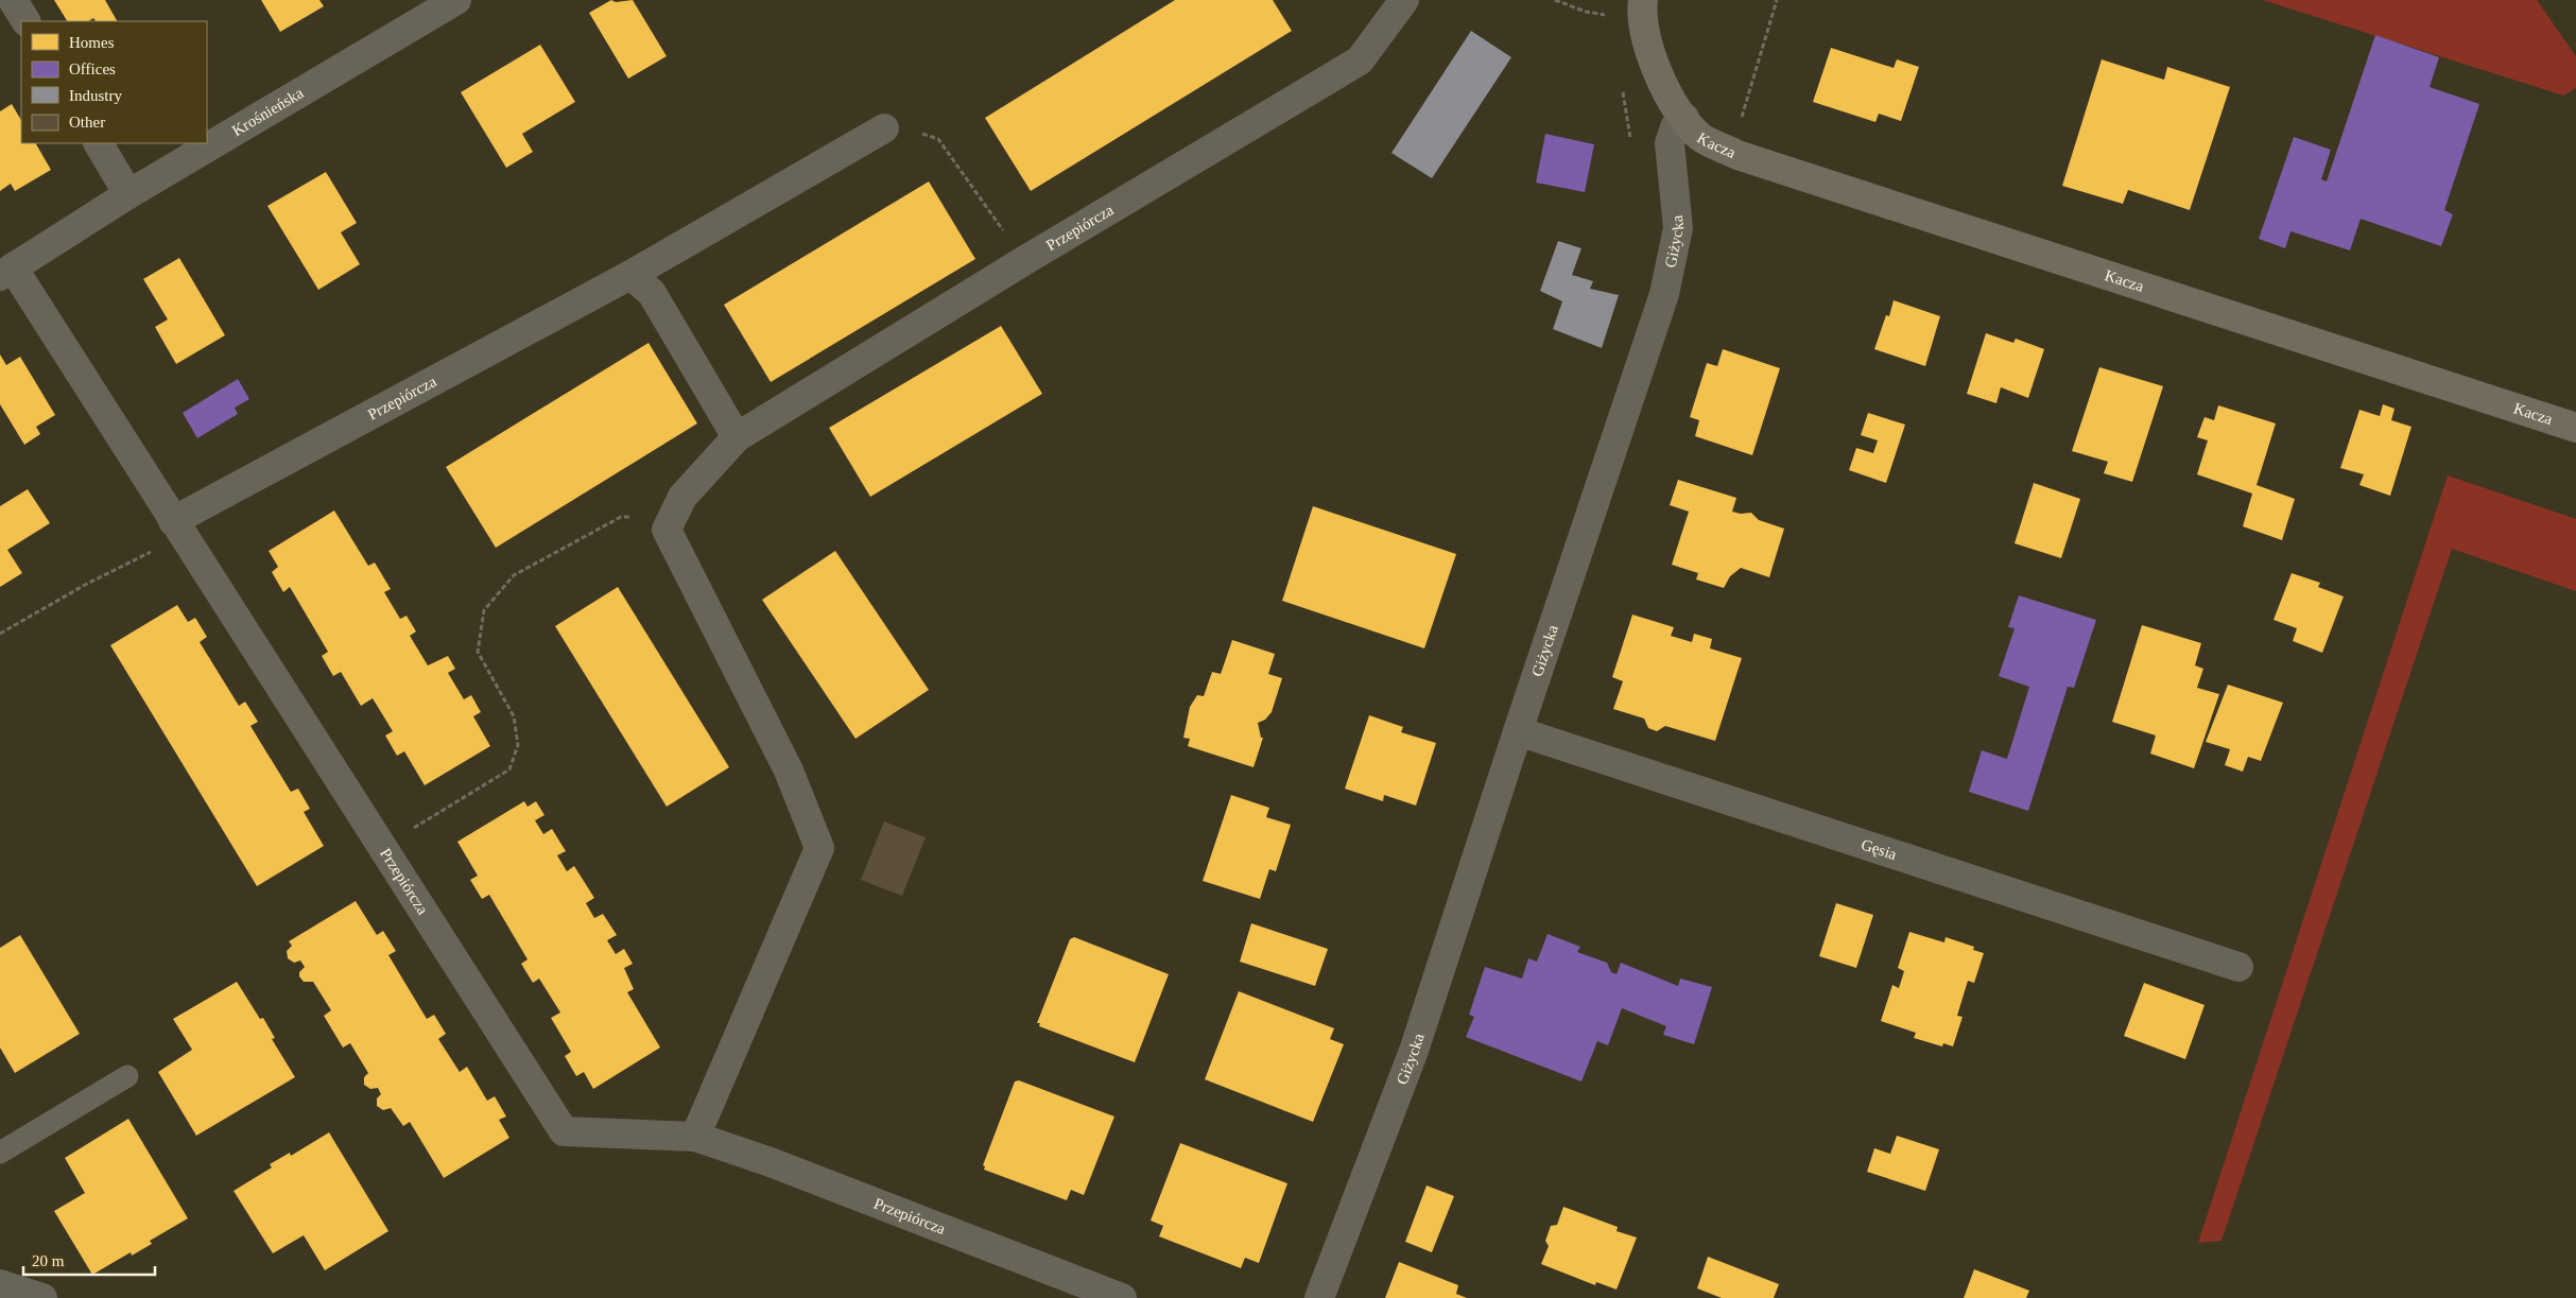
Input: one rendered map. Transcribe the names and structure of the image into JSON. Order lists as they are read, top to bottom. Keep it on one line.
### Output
{"streets":{"street":["Krośnieńska","Kacza","Przepiórcza","Giżycka","Gęsia"]},"crossings":[["Krośnieńska","Przepiórcza"],["Kacza","Giżycka"],["Giżycka","Gęsia"]],"legend":["Homes","Offices","Industry","Other"],"scale_bar":"20 m"}
